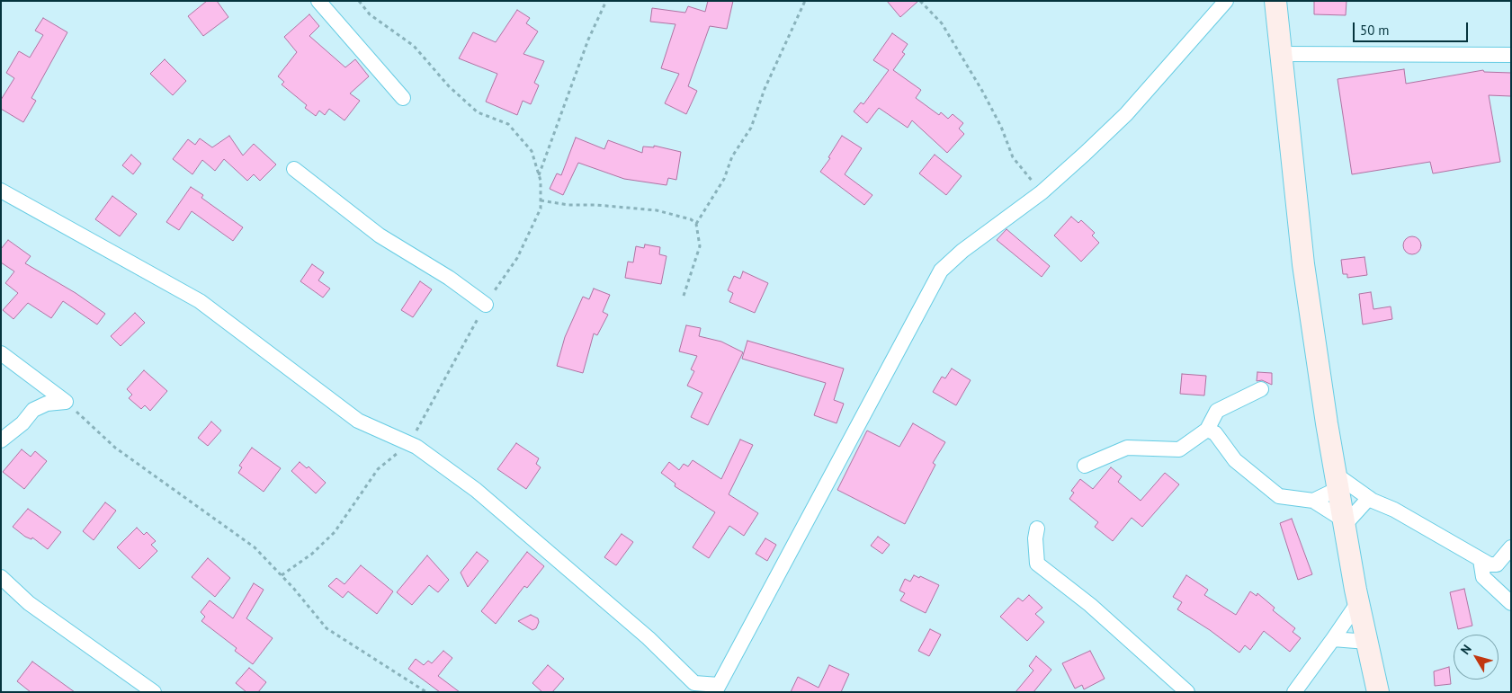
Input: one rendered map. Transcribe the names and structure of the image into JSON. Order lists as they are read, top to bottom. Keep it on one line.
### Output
{"scale_bar":"50 m","north":"top left"}
